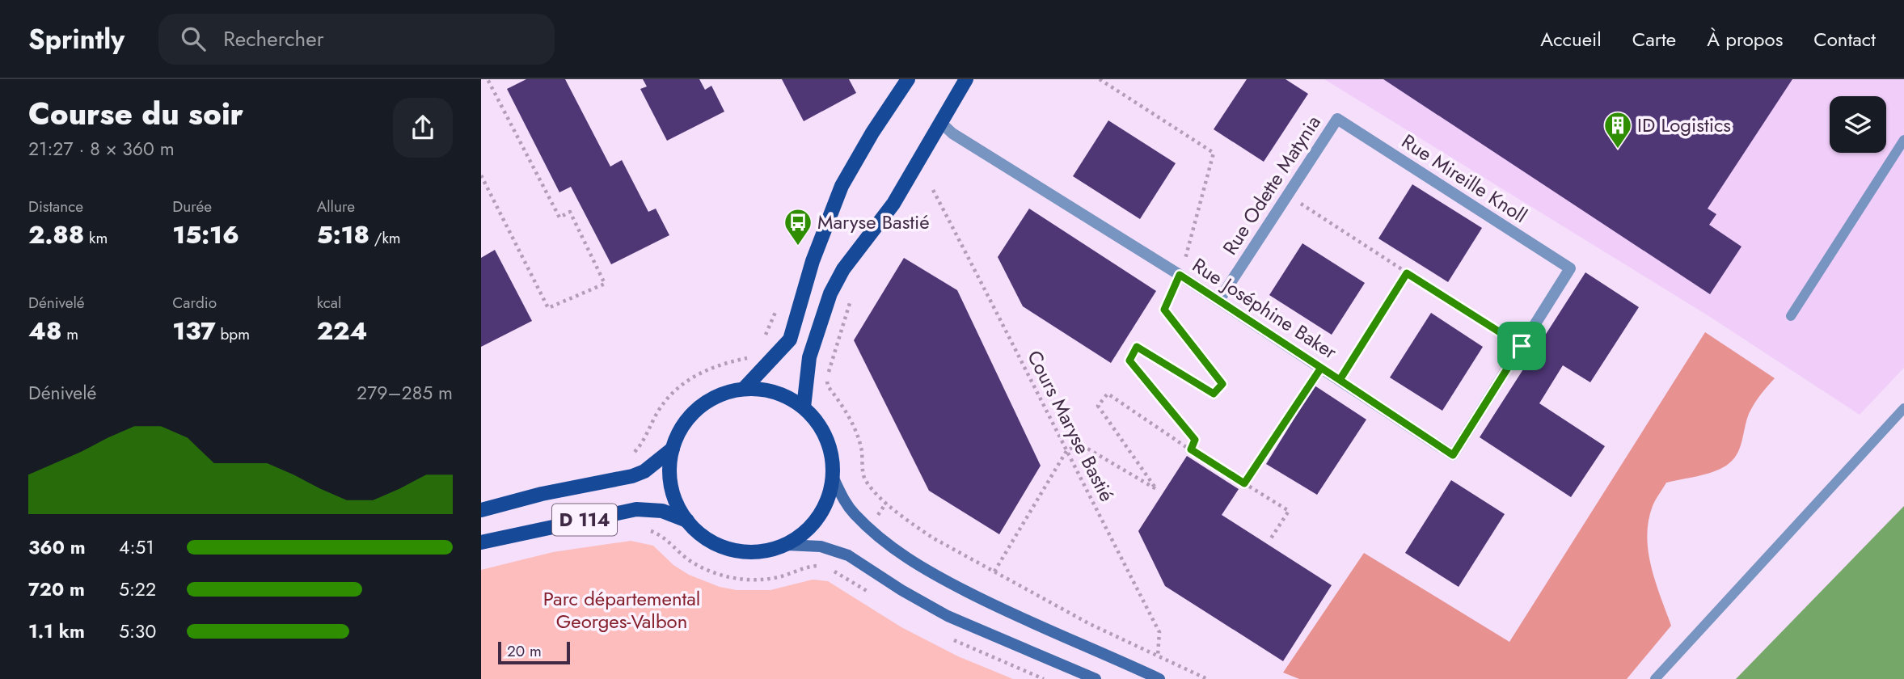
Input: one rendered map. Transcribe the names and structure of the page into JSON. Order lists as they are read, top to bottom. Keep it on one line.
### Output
{"streets":{"main road":["D 114"],"street":["Rue Mireille Knoll","Rue Odette Matynia","Rue Joséphine Baker"],"path":["Cours Maryse Bastié"]},"crossings":[["Rue Mireille Knoll","Rue Odette Matynia"],["Rue Mireille Knoll","Rue Joséphine Baker"],["Rue Odette Matynia","Rue Joséphine Baker"]],"parks":["Parc départemental Georges-Valbon"],"places":{"building":["ID Logistics"],"bus stop":["Maryse Bastié"]},"scale_bar":"20 m","page":{"header":"Sprintly","search":"Rechercher","nav":["Accueil","Carte","À propos","Contact"],"heading":["Course du soir","21:27 · 8 × 360 m"],"stats":[["Distance","2.88 km"],["Durée","15:16"],["Allure","5:18 /km"],["Dénivelé","48 m"],["Cardio","137 bpm"],["kcal","224"]],"chart":["Dénivelé","279–285 m"],"list":[{"name":"360 m","note":"4:51"},{"name":"720 m","note":"5:22"},{"name":"1.1 km","note":"5:30"}],"scale":"20 m"}}
